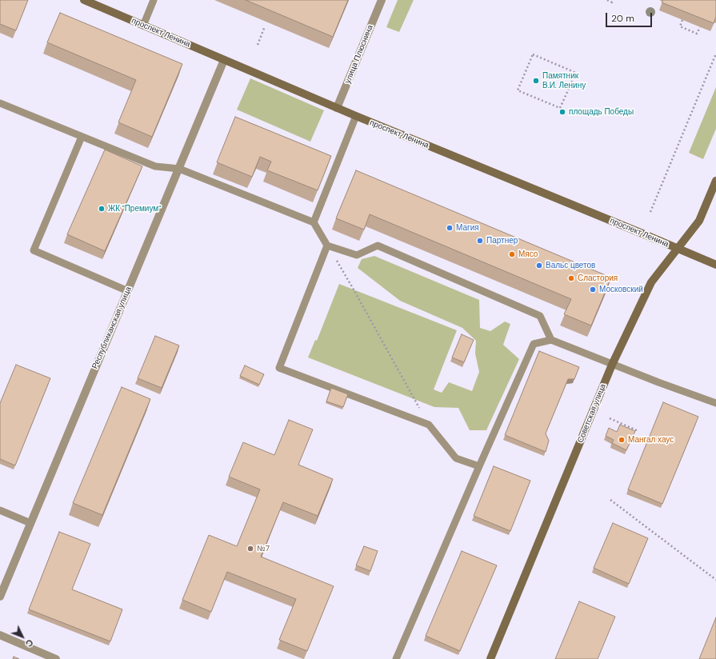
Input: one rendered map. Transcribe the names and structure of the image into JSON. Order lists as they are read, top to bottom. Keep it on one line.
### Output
{"streets":{"main road":["проспект Ленина","Советская улица"],"street":["улица Плюснина","Республиканская улица"]},"crossings":[["проспект Ленина","улица Плюснина"],["проспект Ленина","Республиканская улица"],["проспект Ленина","Советская улица"]],"places":["Памятник В.И. Ленину","площадь Победы","ЖК \"Премиум\"","Магия","Партнер","Мясо","Вальс цветов","Сластория","Московский","Мангал хаус","№7"],"scale_bar":"20 m","north":"bottom right"}
